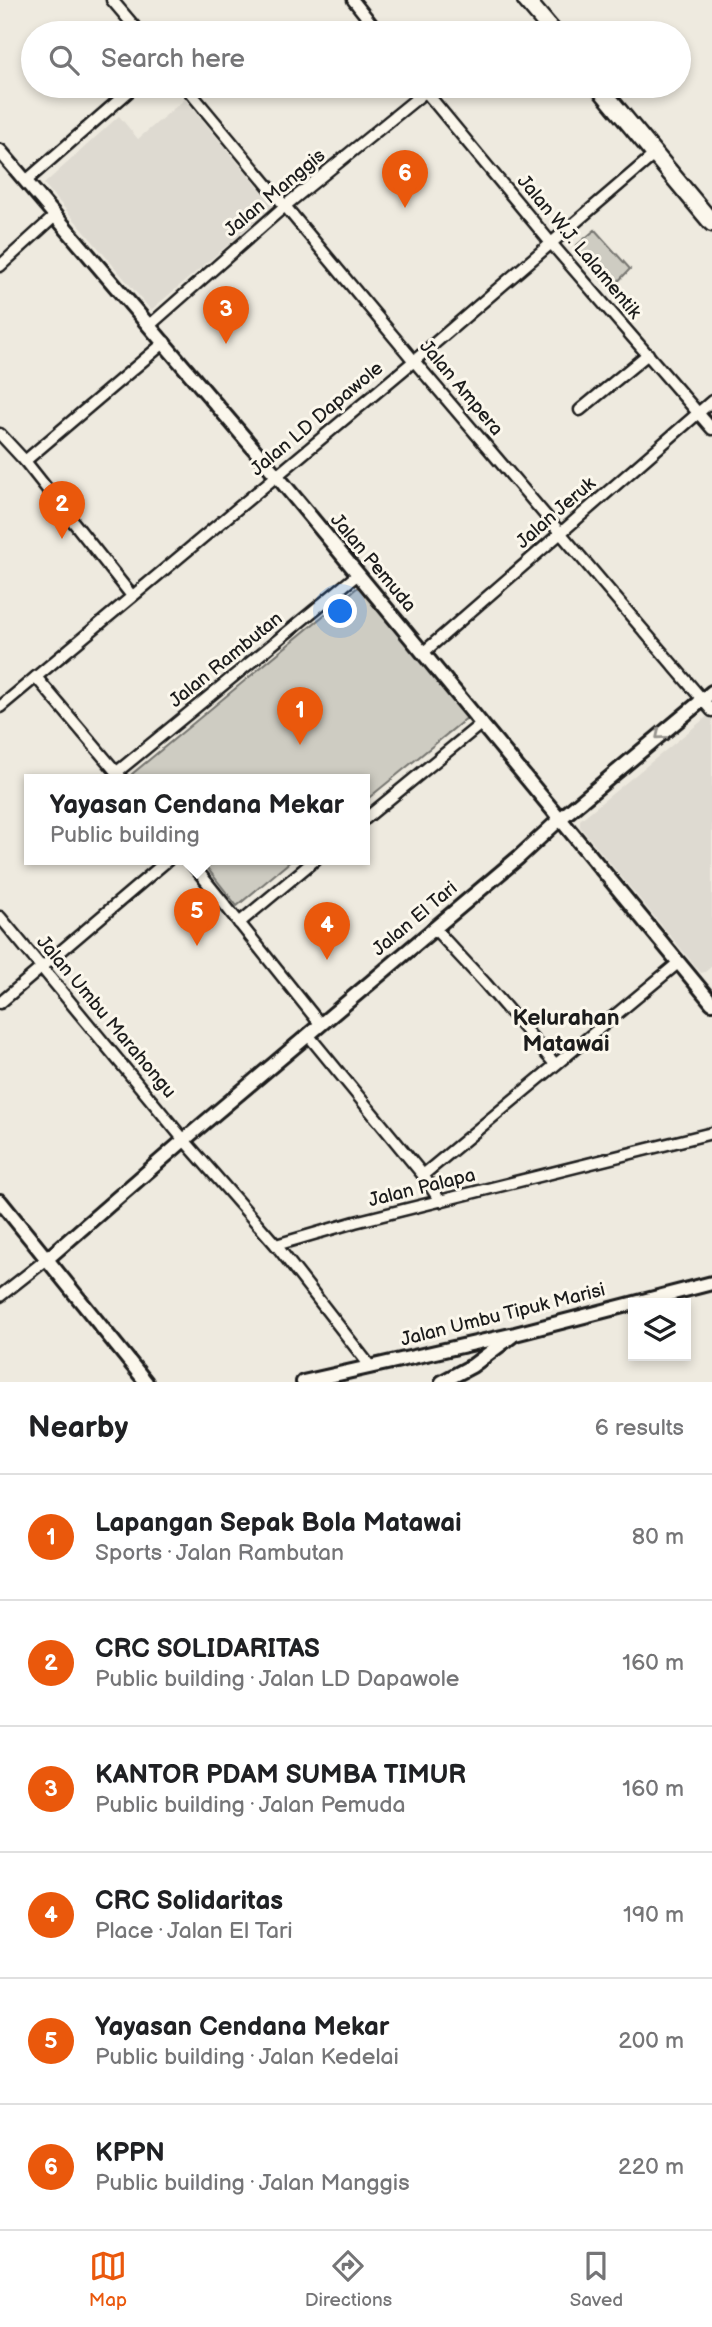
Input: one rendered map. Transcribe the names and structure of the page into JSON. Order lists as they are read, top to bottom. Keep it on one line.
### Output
{"streets":{"street":["Jalan Manggis","Jalan W.J. Lalamentik","Jalan Ampera","Jalan LD Dapawole","Jalan Jeruk","Jalan Pemuda","Jalan Rambutan","Jalan El Tari","Jalan Umbu Marahongu","Jalan Palapa","Jalan Umbu Tipuk Marisi"]},"crossings":[["Jalan Manggis","Jalan Ampera"],["Jalan Manggis","Jalan Pemuda"],["Jalan W.J. Lalamentik","Jalan LD Dapawole"],["Jalan W.J. Lalamentik","Jalan Jeruk"],["Jalan Ampera","Jalan LD Dapawole"],["Jalan Ampera","Jalan Jeruk"],["Jalan Ampera","Jalan El Tari"],["Jalan LD Dapawole","Jalan Pemuda"],["Jalan Jeruk","Jalan Pemuda"],["Jalan Pemuda","Jalan Rambutan"],["Jalan Pemuda","Jalan El Tari"],["Jalan El Tari","Jalan Umbu Marahongu"]],"districts":["Kelurahan Matawai"],"page":{"search":"Search here","pins":["6","3","2","1","5","4"],"popup":["Yayasan Cendana Mekar","Public building"],"heading":["Nearby","6 results"],"list":[{"mark":"1","name":"Lapangan Sepak Bola Matawai","note":"Sports · Jalan Rambutan","value":"80 m"},{"mark":"2","name":"CRC SOLIDARITAS","note":"Public building · Jalan LD Dapawole","value":"160 m"},{"mark":"3","name":"KANTOR PDAM SUMBA TIMUR","note":"Public building · Jalan Pemuda","value":"160 m"},{"mark":"4","name":"CRC Solidaritas","note":"Place · Jalan El Tari","value":"190 m"},{"mark":"5","name":"Yayasan Cendana Mekar","note":"Public building · Jalan Kedelai","value":"200 m"},{"mark":"6","name":"KPPN","note":"Public building · Jalan Manggis","value":"220 m"}],"nav":["Map","Directions","Saved"]}}
